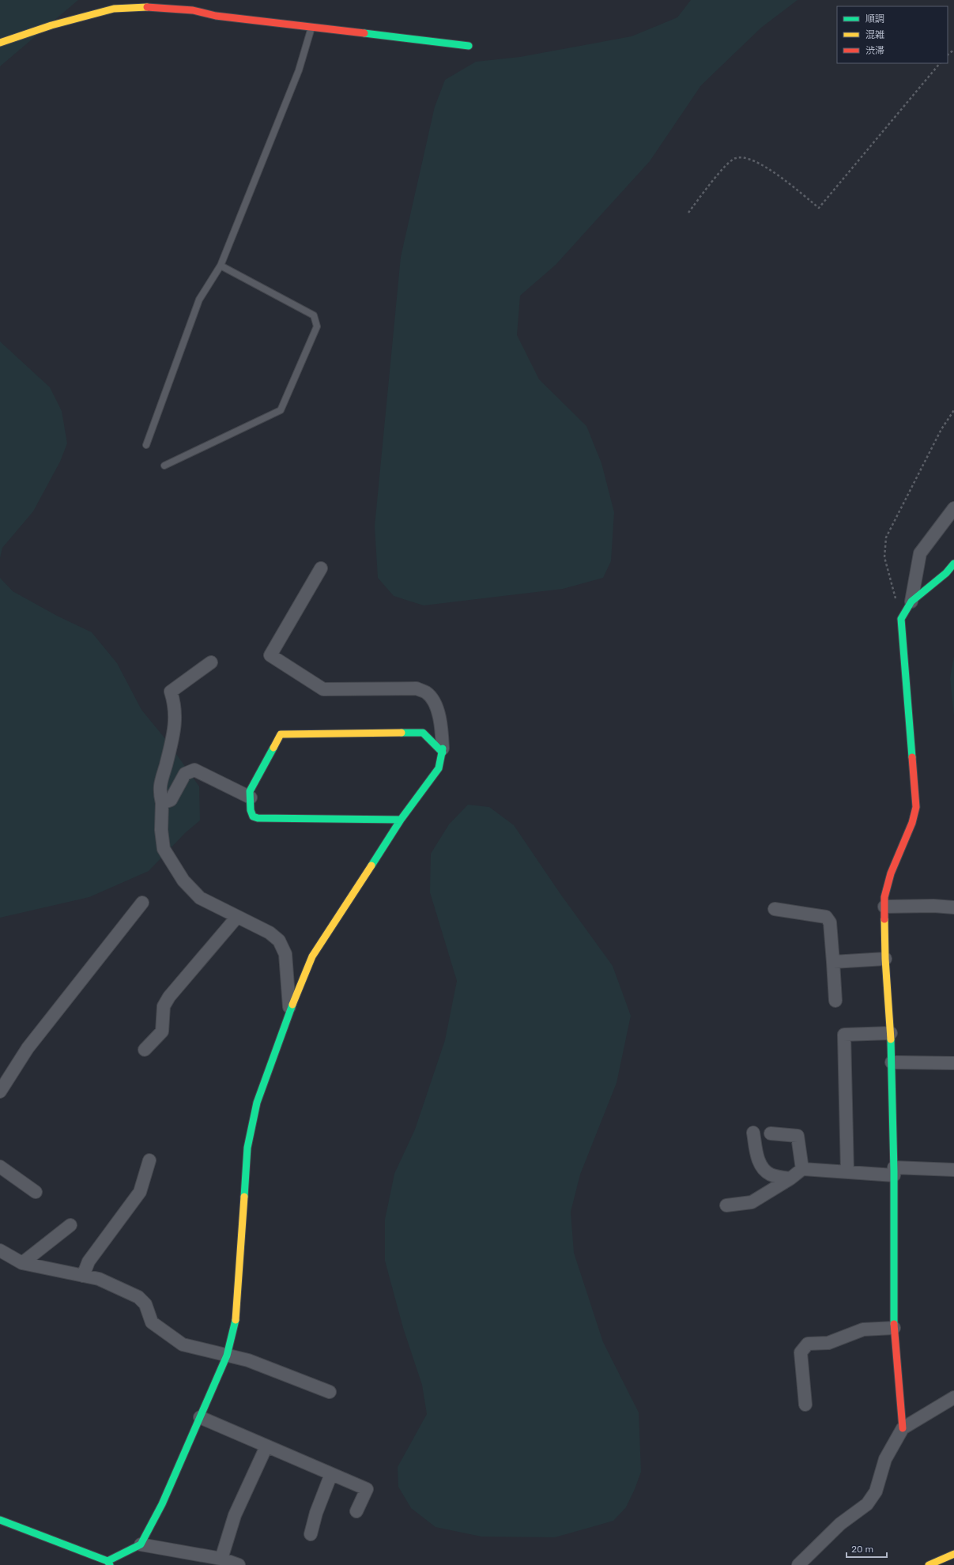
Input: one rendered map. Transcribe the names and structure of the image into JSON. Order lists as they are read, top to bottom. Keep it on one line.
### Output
{"legend":["順調","混雑","渋滞"],"scale_bar":"20 m"}
